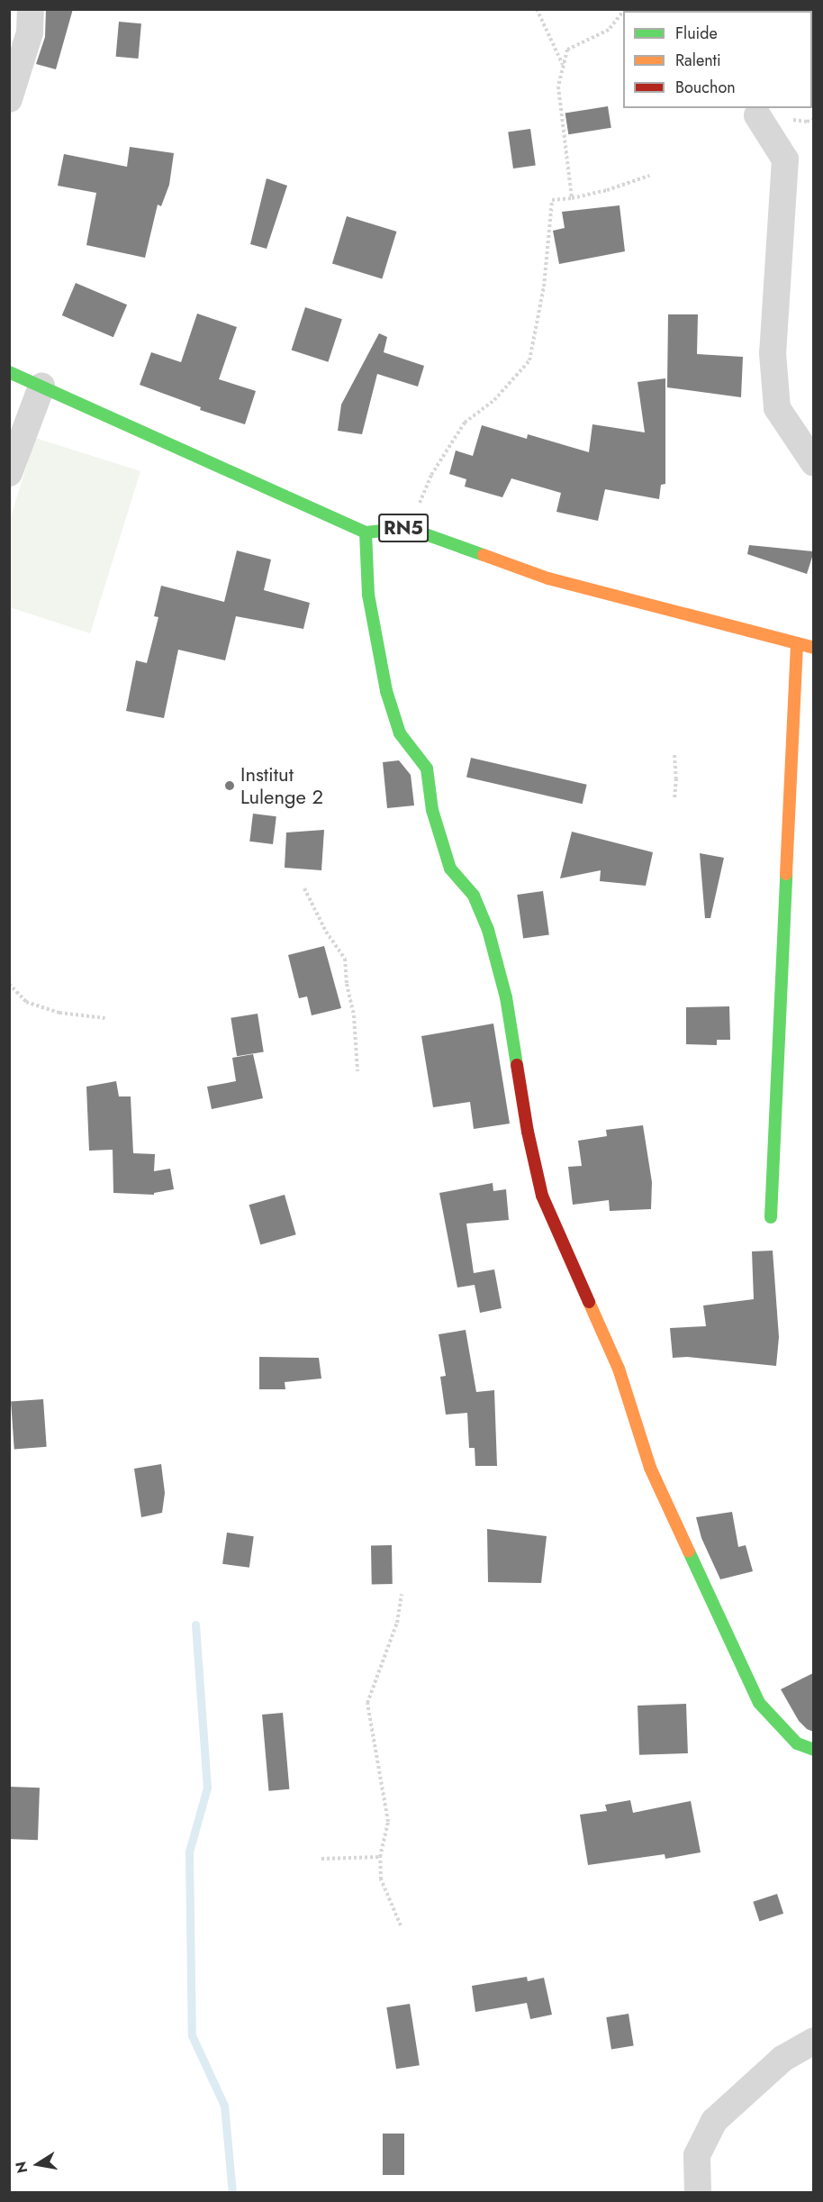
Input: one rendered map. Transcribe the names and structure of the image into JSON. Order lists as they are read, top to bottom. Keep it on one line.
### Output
{"streets":{"main road":["RN5"]},"places":["Institut Lulenge 2"],"legend":["Fluide","Ralenti","Bouchon"],"north":"left"}
